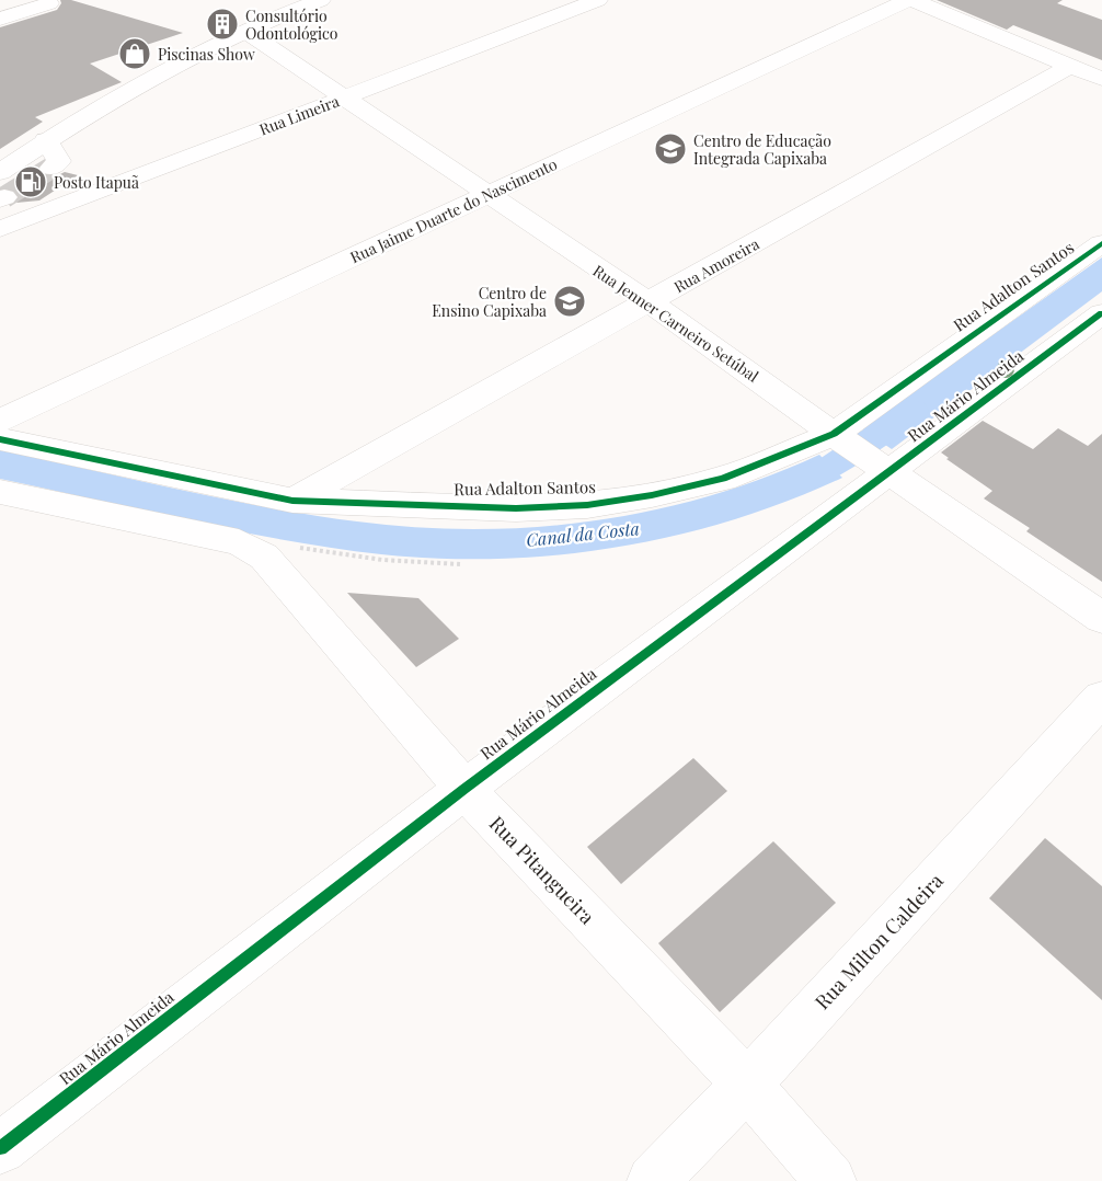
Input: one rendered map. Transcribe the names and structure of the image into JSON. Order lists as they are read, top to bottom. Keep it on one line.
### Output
{"streets":{"street":["Rua Limeira","Rua Jaime Duarte do Nascimento","Rua Amoreira","Rua Adalton Santos","Rua Jenner Carneiro Setúbal","Rua Mário Almeida","Rua Pitangueira","Rua Milton Caldeira"]},"crossings":[["Rua Limeira","Rua Jenner Carneiro Setúbal"],["Rua Jaime Duarte do Nascimento","Rua Jenner Carneiro Setúbal"],["Rua Amoreira","Rua Adalton Santos"],["Rua Amoreira","Rua Jenner Carneiro Setúbal"],["Rua Adalton Santos","Rua Jenner Carneiro Setúbal"],["Rua Jenner Carneiro Setúbal","Rua Mário Almeida"],["Rua Mário Almeida","Rua Pitangueira"],["Rua Pitangueira","Rua Milton Caldeira"]],"water":["Canal da Costa"],"places":{"building":["Consultório Odontológico"],"shop":["Piscinas Show"],"school or university":["Centro de Educação Integrada Capixaba","Centro de Ensino Capixaba"],"fuel station":["Posto Itapuã"]}}
